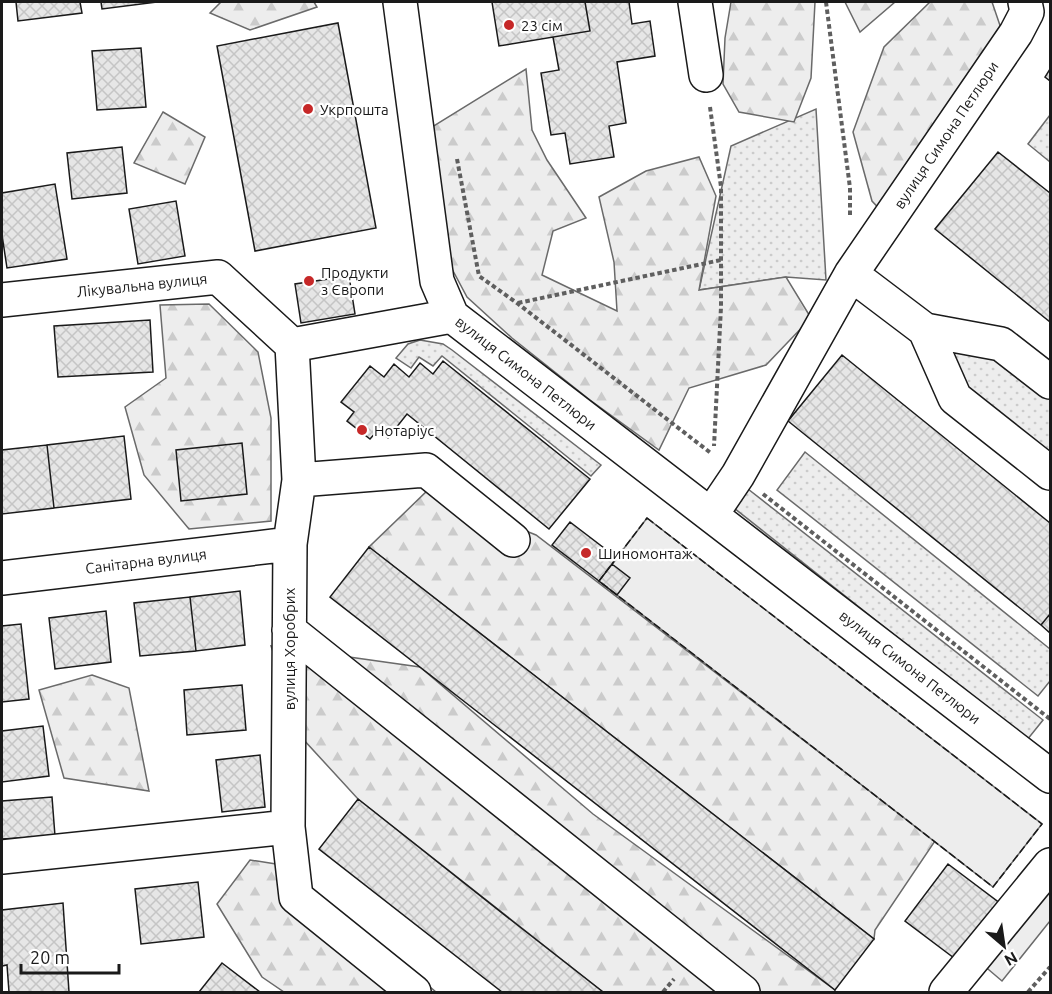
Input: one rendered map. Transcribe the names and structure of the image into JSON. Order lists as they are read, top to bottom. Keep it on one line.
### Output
{"streets":{"street":["вулиця Симона Петлюри","Лікувальна вулиця","Санітарна вулиця","вулиця Хоробрих"]},"crossings":[["Лікувальна вулиця","вулиця Хоробрих"],["Санітарна вулиця","вулиця Хоробрих"]],"places":["23 сім","Укрпошта","Продукти з Європи","Нотаріус","Шиномонтаж"],"scale_bar":"20 m","north":"bottom right"}
